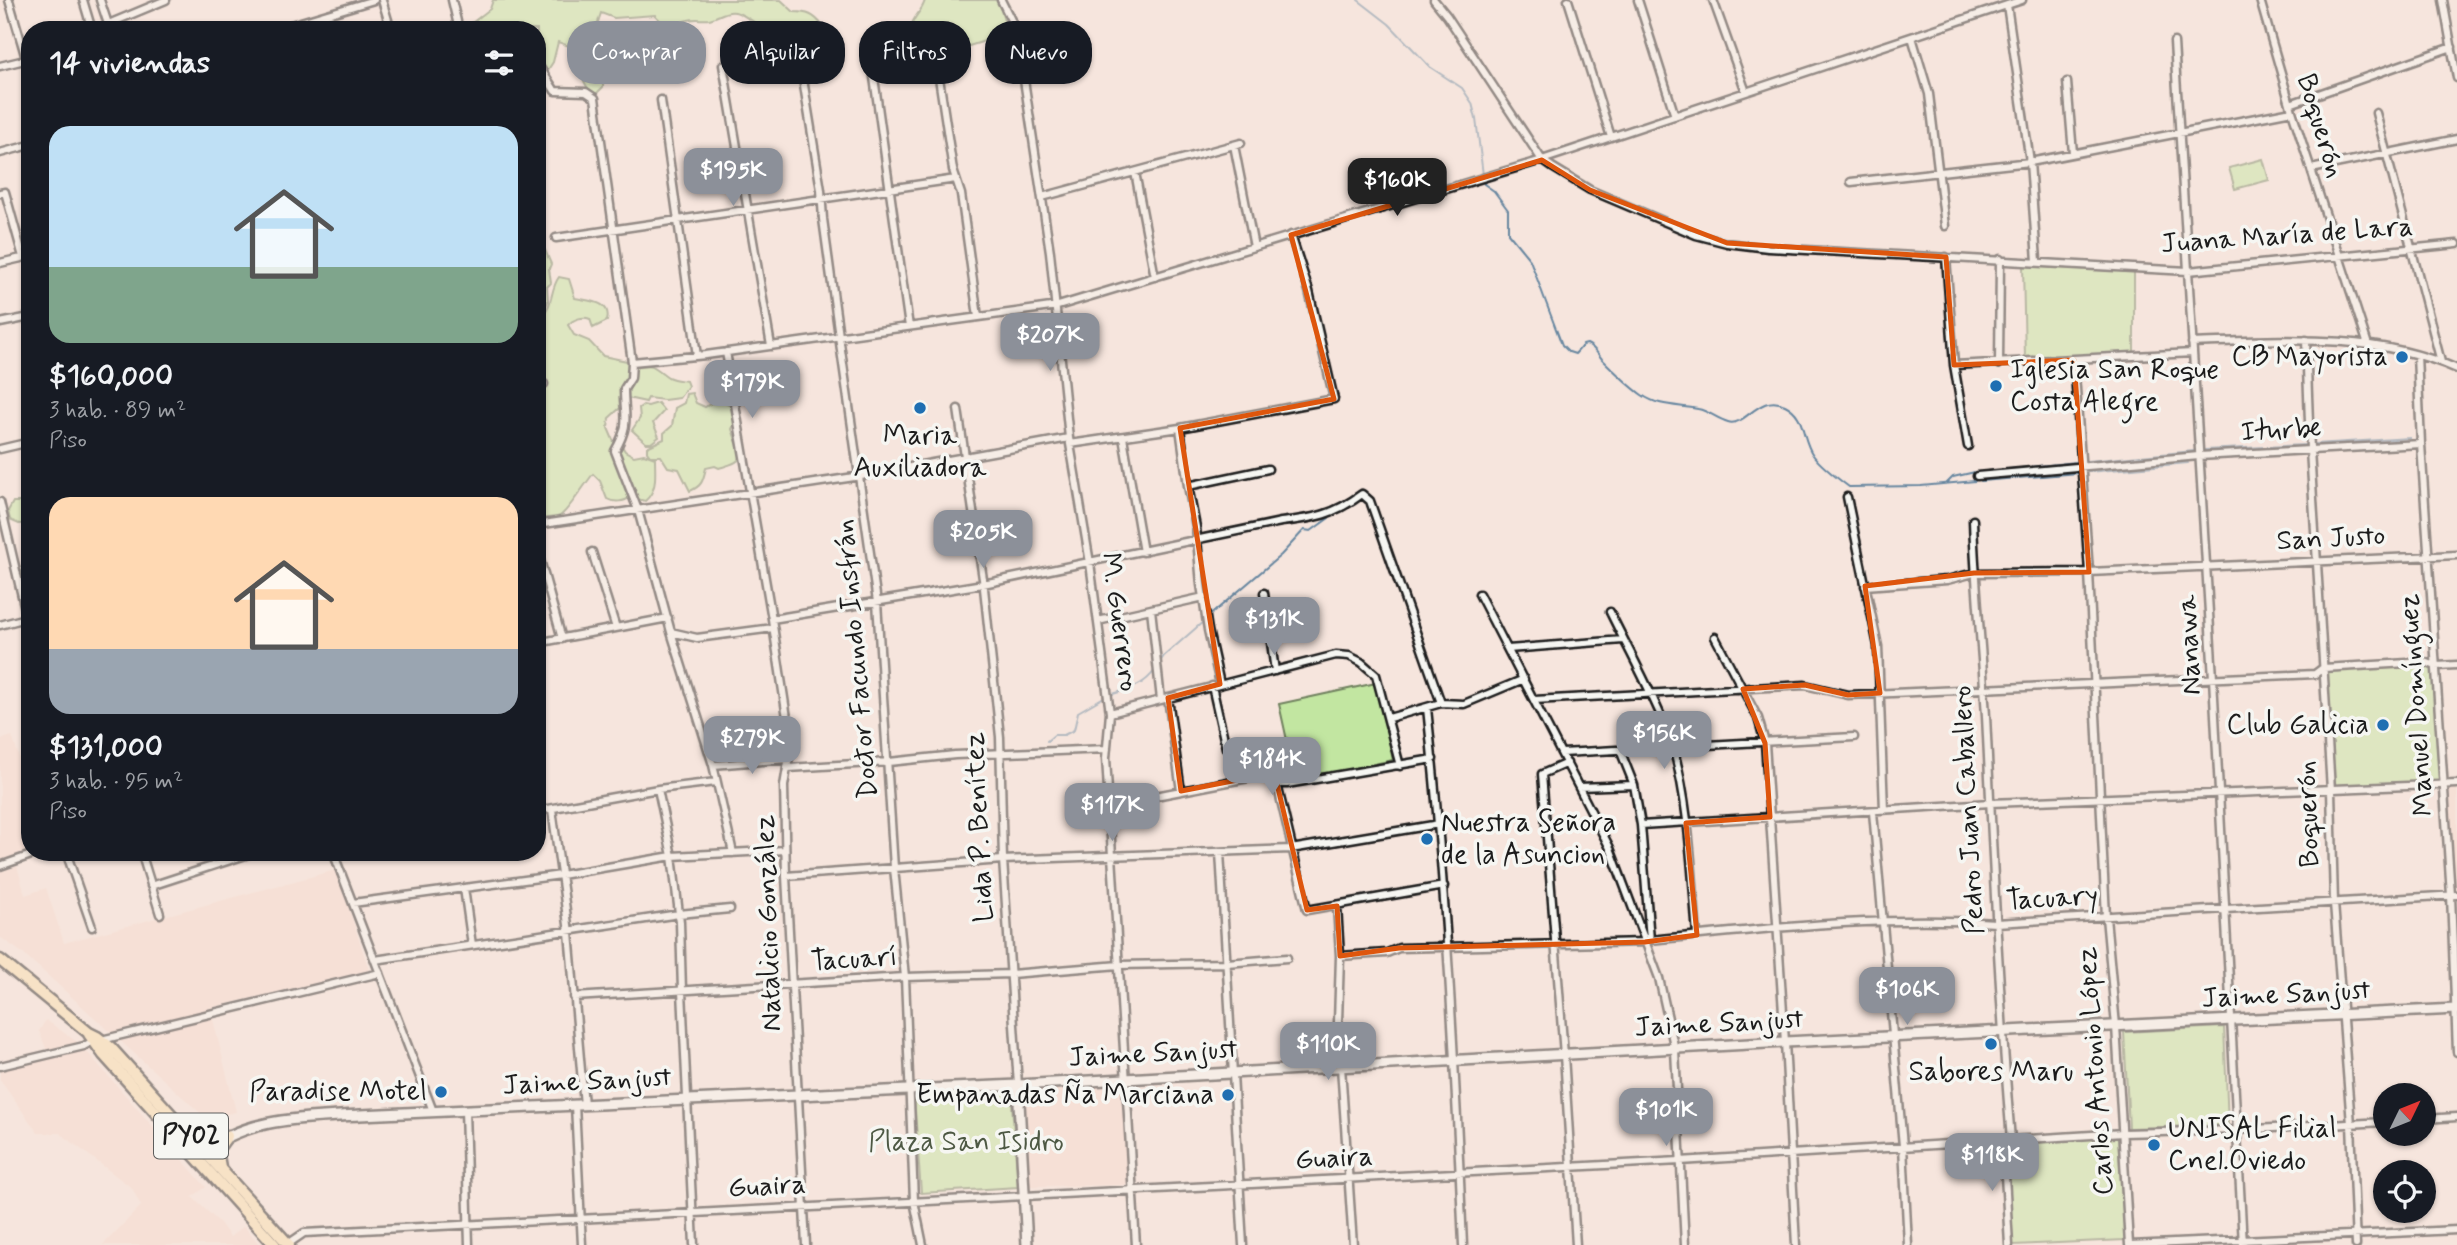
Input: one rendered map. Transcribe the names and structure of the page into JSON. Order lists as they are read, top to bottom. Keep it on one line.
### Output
{"streets":{"main road":["Lida P. Benítez","Jaime Sanjust","PY02"],"street":["Boquerón","Juana María de Lara","Iturbe","San Justo","M. Guerrero","Nanawa","Doctor Facundo Insfrán","Manuel Domínguez","Pedro Juan Caballero","Tacuary","Natalicio González","Tacuarí","Carlos Antonio López","Guaira"]},"crossings":[["Boquerón","Juana María de Lara"],["Boquerón","Iturbe"],["Boquerón","San Justo"],["Boquerón","Tacuary"],["Boquerón","Jaime Sanjust"],["Boquerón","Guaira"],["Juana María de Lara","Nanawa"],["Iturbe","Nanawa"],["Iturbe","Manuel Domínguez"],["Iturbe","Carlos Antonio López"],["San Justo","Nanawa"],["San Justo","Manuel Domínguez"],["San Justo","Pedro Juan Caballero"],["San Justo","Carlos Antonio López"],["M. Guerrero","Tacuarí"],["M. Guerrero","Jaime Sanjust"],["M. Guerrero","Guaira"],["Nanawa","Tacuary"],["Nanawa","Jaime Sanjust"],["Nanawa","Guaira"],["Doctor Facundo Insfrán","Tacuarí"],["Doctor Facundo Insfrán","Jaime Sanjust"],["Doctor Facundo Insfrán","Guaira"],["Manuel Domínguez","Tacuary"],["Manuel Domínguez","Jaime Sanjust"],["Pedro Juan Caballero","Tacuary"],["Pedro Juan Caballero","Jaime Sanjust"],["Pedro Juan Caballero","Guaira"],["Lida P. Benítez","Tacuarí"],["Lida P. Benítez","Jaime Sanjust"],["Lida P. Benítez","Guaira"],["Tacuary","Carlos Antonio López"],["Natalicio González","Tacuarí"],["Natalicio González","Jaime Sanjust"],["Natalicio González","Guaira"],["Jaime Sanjust","Carlos Antonio López"],["Jaime Sanjust","PY02"],["Carlos Antonio López","Guaira"],["PY02","Guaira"]],"parks":["Plaza San Isidro"],"places":["CB Mayorista","Iglesia San Roque Costa Alegre","Maria Auxiliadora","Club Galicia","Nuestra Señora de la Asuncion","Sabores Maru","Paradise Motel","Empanadas Ña Marciana","UNISAL Filial Cnel.Oviedo"],"north":"top right","page":{"chip":["Comprar","Alquilar","Filtros","Nuevo"],"heading":"14 viviendas","list":[{"name":"$160,000","note":"3 hab. · 89 m² · Piso"},{"name":"$131,000","note":"3 hab. · 95 m² · Piso"}],"price":["$195K","$160K","$207K","$179K","$205K","$131K","$156K","$279K","$184K","$117K","$106K","$110K","$101K","$118K"]}}
